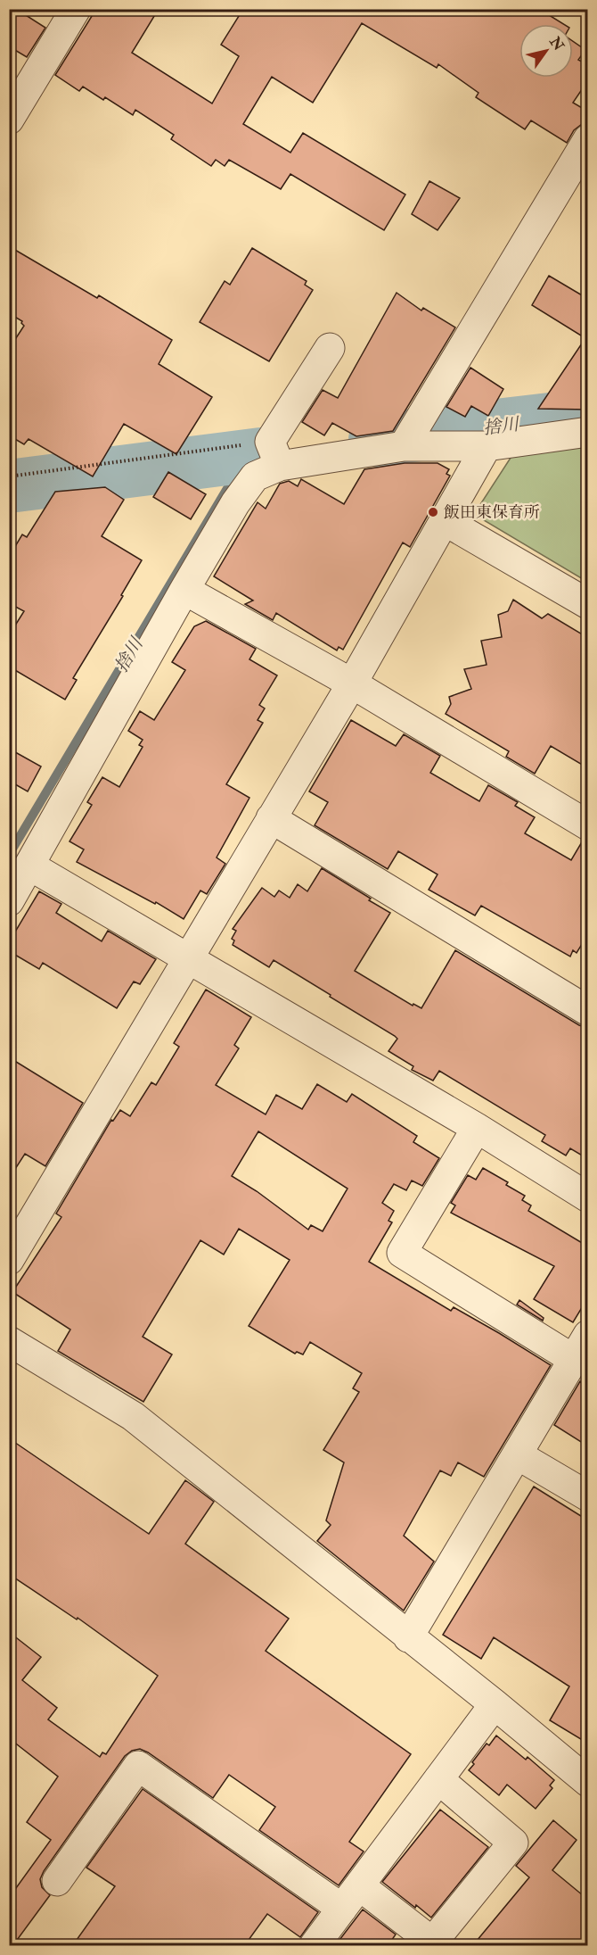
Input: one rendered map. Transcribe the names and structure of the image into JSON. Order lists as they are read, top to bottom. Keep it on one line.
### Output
{"water":["捨川"],"places":["飯田東保育所"],"north":"top right"}
